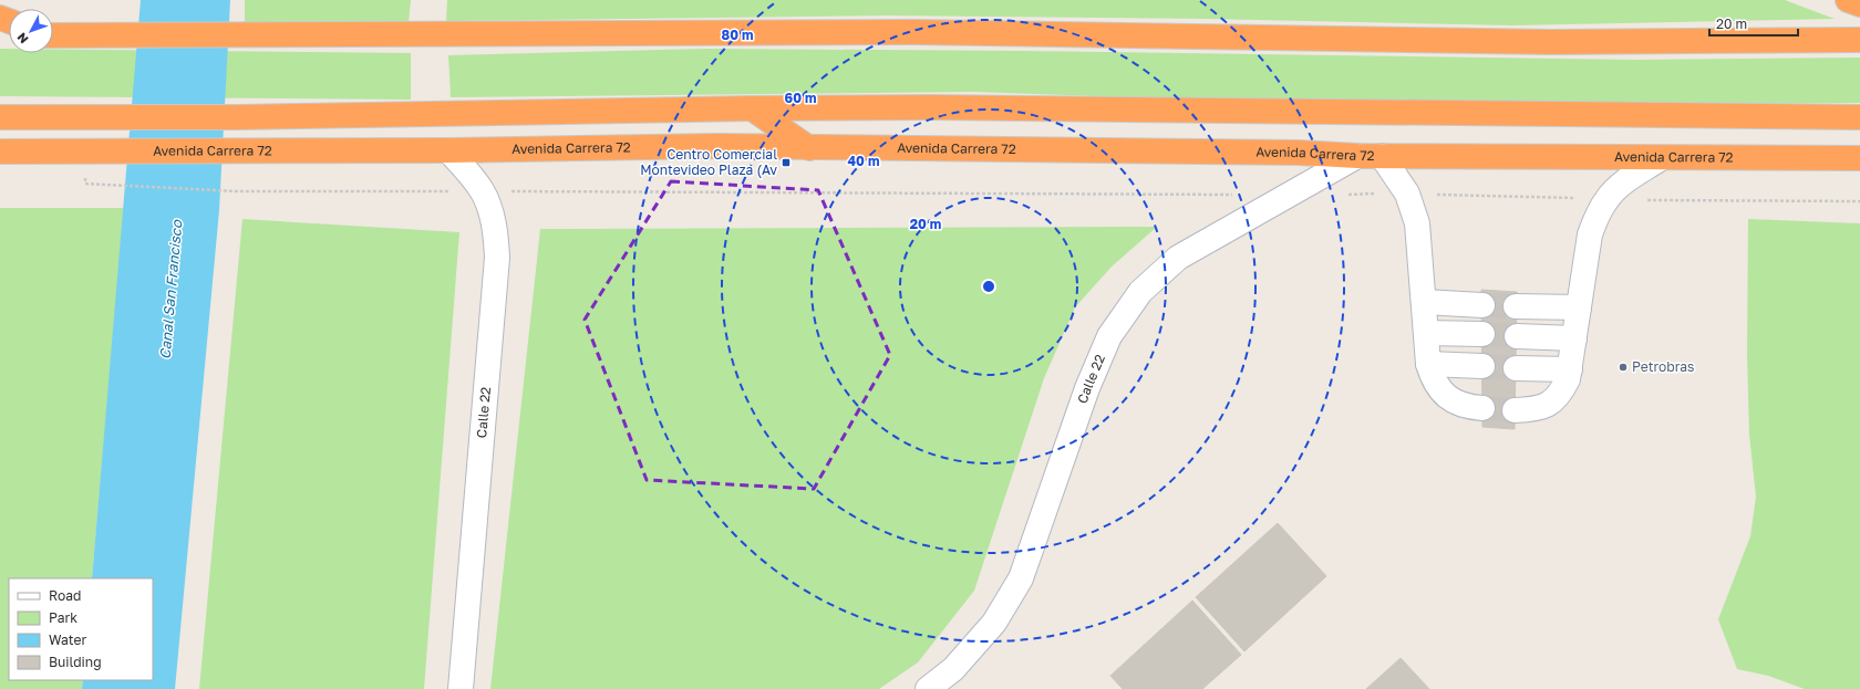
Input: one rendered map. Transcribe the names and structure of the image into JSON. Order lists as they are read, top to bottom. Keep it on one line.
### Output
{"streets":{"highway":["Avenida Carrera 72"],"street":["Calle 22"]},"crossings":[["Avenida Carrera 72","Calle 22"]],"water":["Canal San Francisco"],"places":{"transit":["Centro Comercial Montevideo Plaza (Av"],"other":["Petrobras"]},"legend":["Road","Park","Water","Building"],"scale_bar":"20 m","north":"bottom left","rings":["80 m","60 m","40 m","20 m"]}
